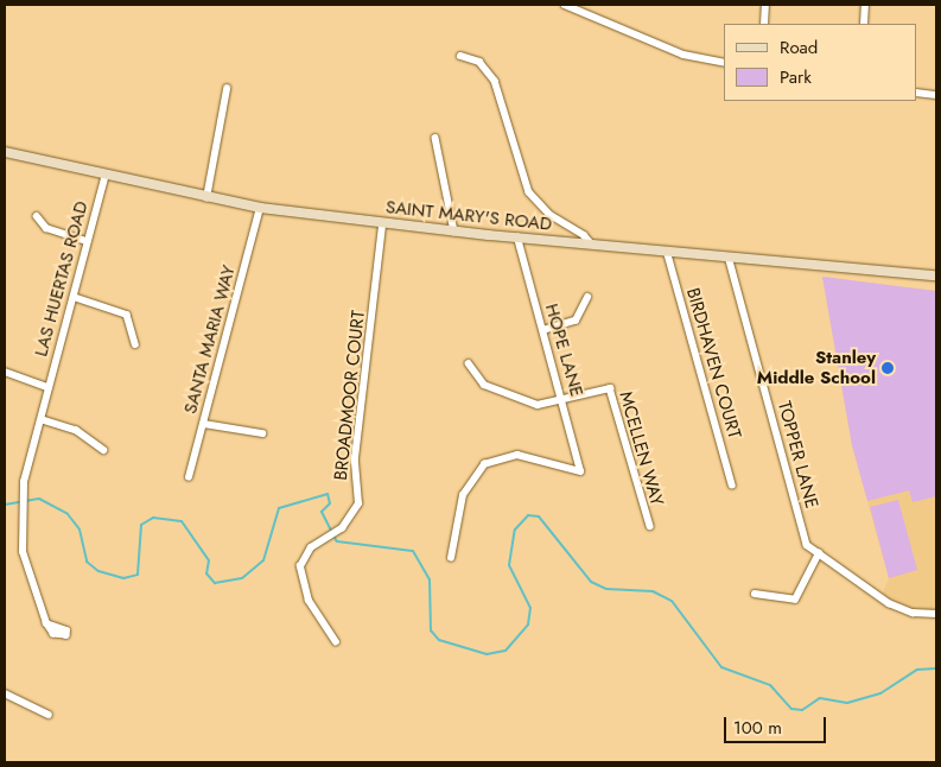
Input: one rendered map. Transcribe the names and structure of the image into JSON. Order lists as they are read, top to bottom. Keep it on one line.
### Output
{"streets":{"street":["SAINT MARY'S ROAD","LAS HUERTAS ROAD","SANTA MARIA WAY","HOPE LANE","BIRDHAVEN COURT","BROADMOOR COURT","MCELLEN WAY","TOPPER LANE"]},"crossings":[["SAINT MARY'S ROAD","LAS HUERTAS ROAD"],["SAINT MARY'S ROAD","SANTA MARIA WAY"],["SAINT MARY'S ROAD","HOPE LANE"],["SAINT MARY'S ROAD","BIRDHAVEN COURT"],["SAINT MARY'S ROAD","BROADMOOR COURT"],["SAINT MARY'S ROAD","TOPPER LANE"],["HOPE LANE","MCELLEN WAY"]],"places":["Stanley Middle School"],"legend":["Road","Park"],"scale_bar":"100 m"}
